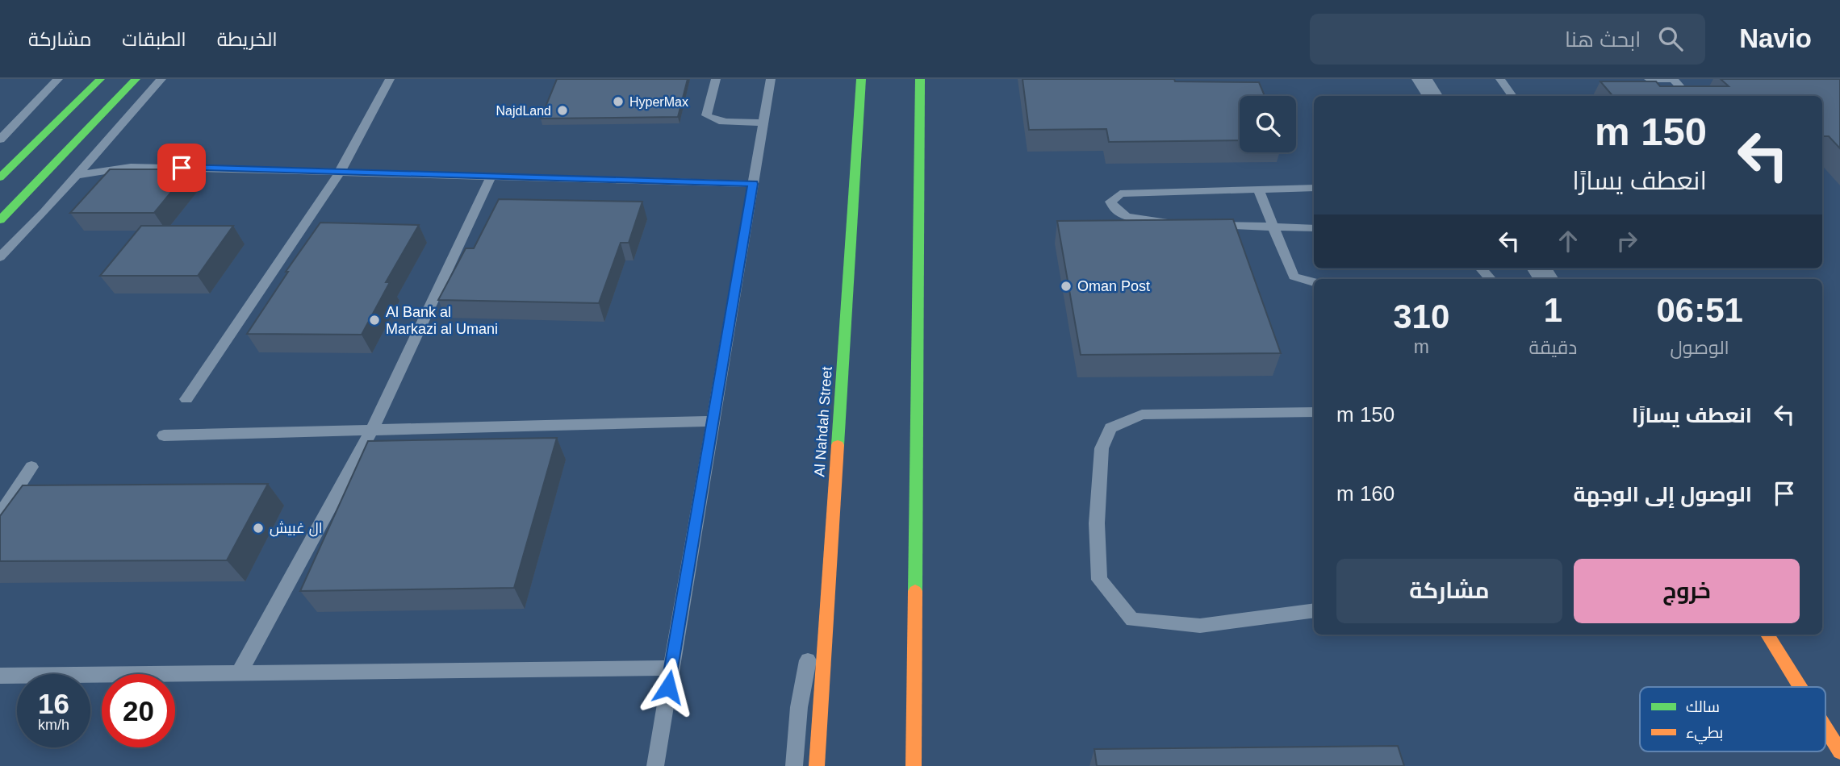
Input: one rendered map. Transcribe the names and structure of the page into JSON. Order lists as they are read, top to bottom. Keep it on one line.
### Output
{"streets":{"main road":["Al Nahdah Street"]},"places":["HyperMax","NajdLand","Oman Post","Al Bank al Markazi al Umani","ال غبيش"],"legend":["سالك","بطيء"],"page":{"header":"Navio","search":"ابحث هنا","nav":["الخريطة","الطبقات","مشاركة"],"turn":["150 m","انعطف يسارًا"],"eta":["06:51","الوصول","1","دقيقة","310","m"],"list":[{"name":"انعطف يسارًا","value":"150 m"},{"name":"الوصول إلى الوجهة","value":"160 m"}],"buttons":["خروج","مشاركة"],"speed":"16 km/h","limit":"20"}}
